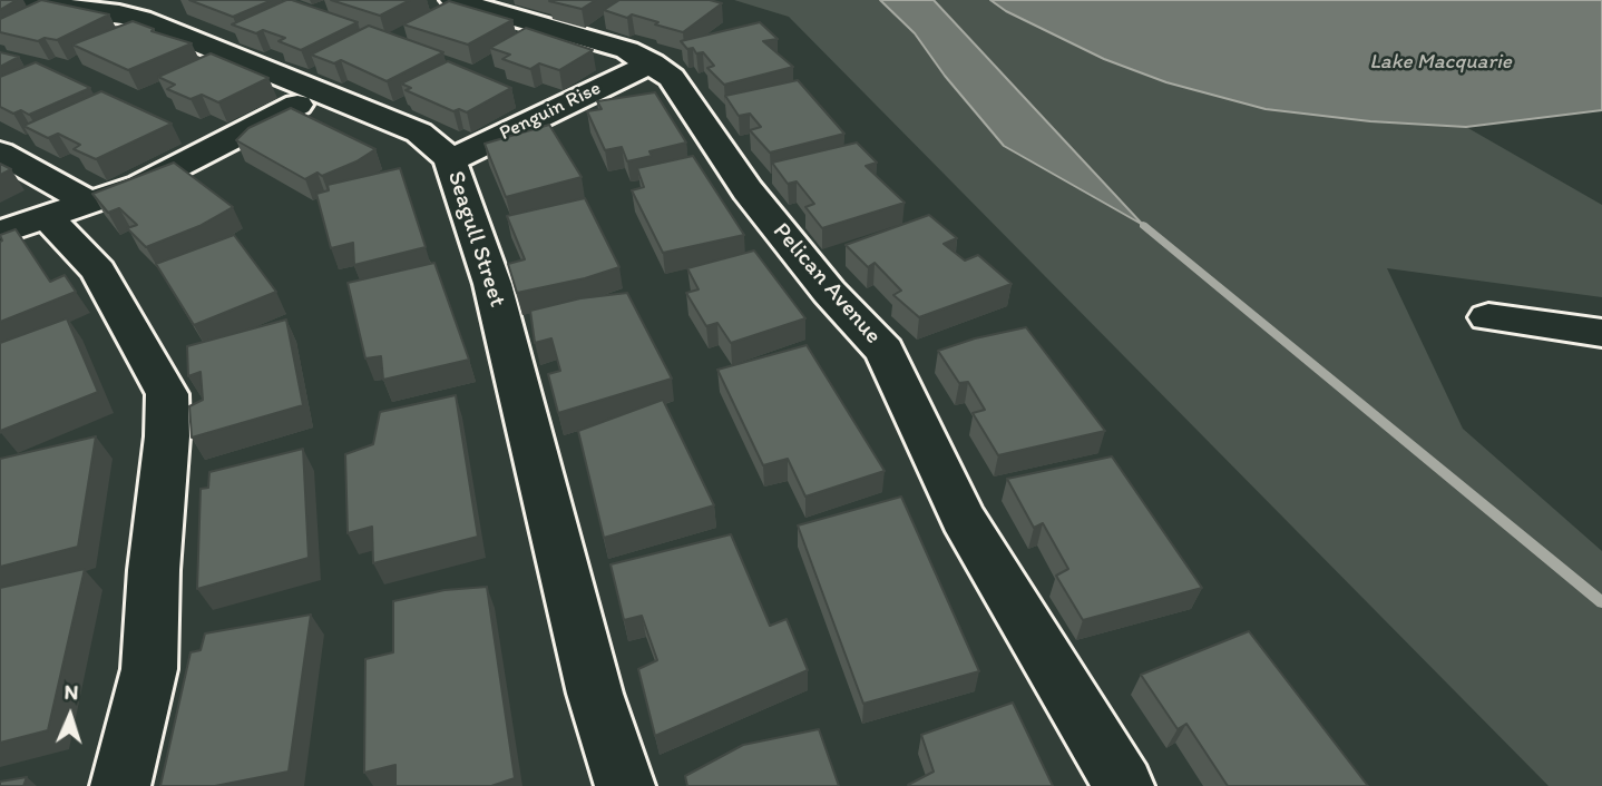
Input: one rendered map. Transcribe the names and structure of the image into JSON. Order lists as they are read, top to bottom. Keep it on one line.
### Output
{"streets":{"street":["Penguin Rise","Seagull Street","Pelican Avenue"]},"crossings":[["Penguin Rise","Seagull Street"],["Penguin Rise","Pelican Avenue"]],"water":["Lake Macquarie"],"north":"top"}
